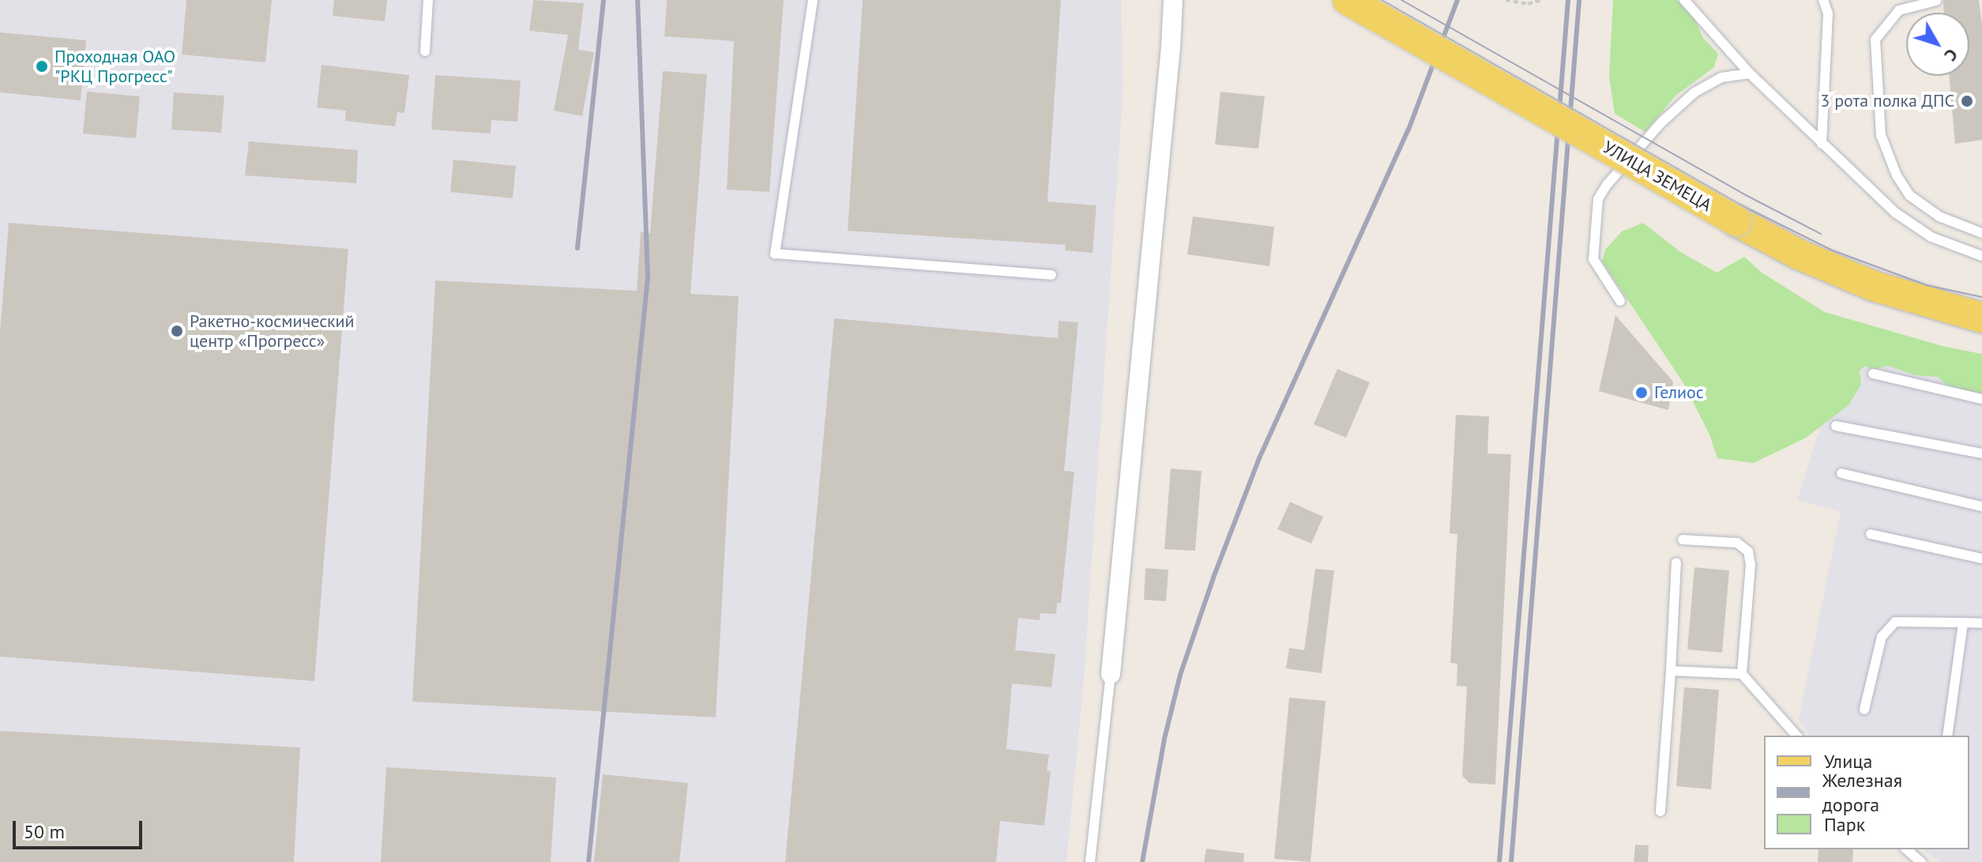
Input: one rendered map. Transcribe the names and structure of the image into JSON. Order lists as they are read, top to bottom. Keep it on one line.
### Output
{"streets":{"main road":["УЛИЦА ЗЕМЕЦА"]},"places":["Проходная ОАО \"РКЦ Прогресс\"","3 рота полка ДПС","Ракетно-космический центр «Прогресс»","Гелиос"],"legend":["Улица","Железная дорога","Парк"],"scale_bar":"50 m","north":"bottom right"}
